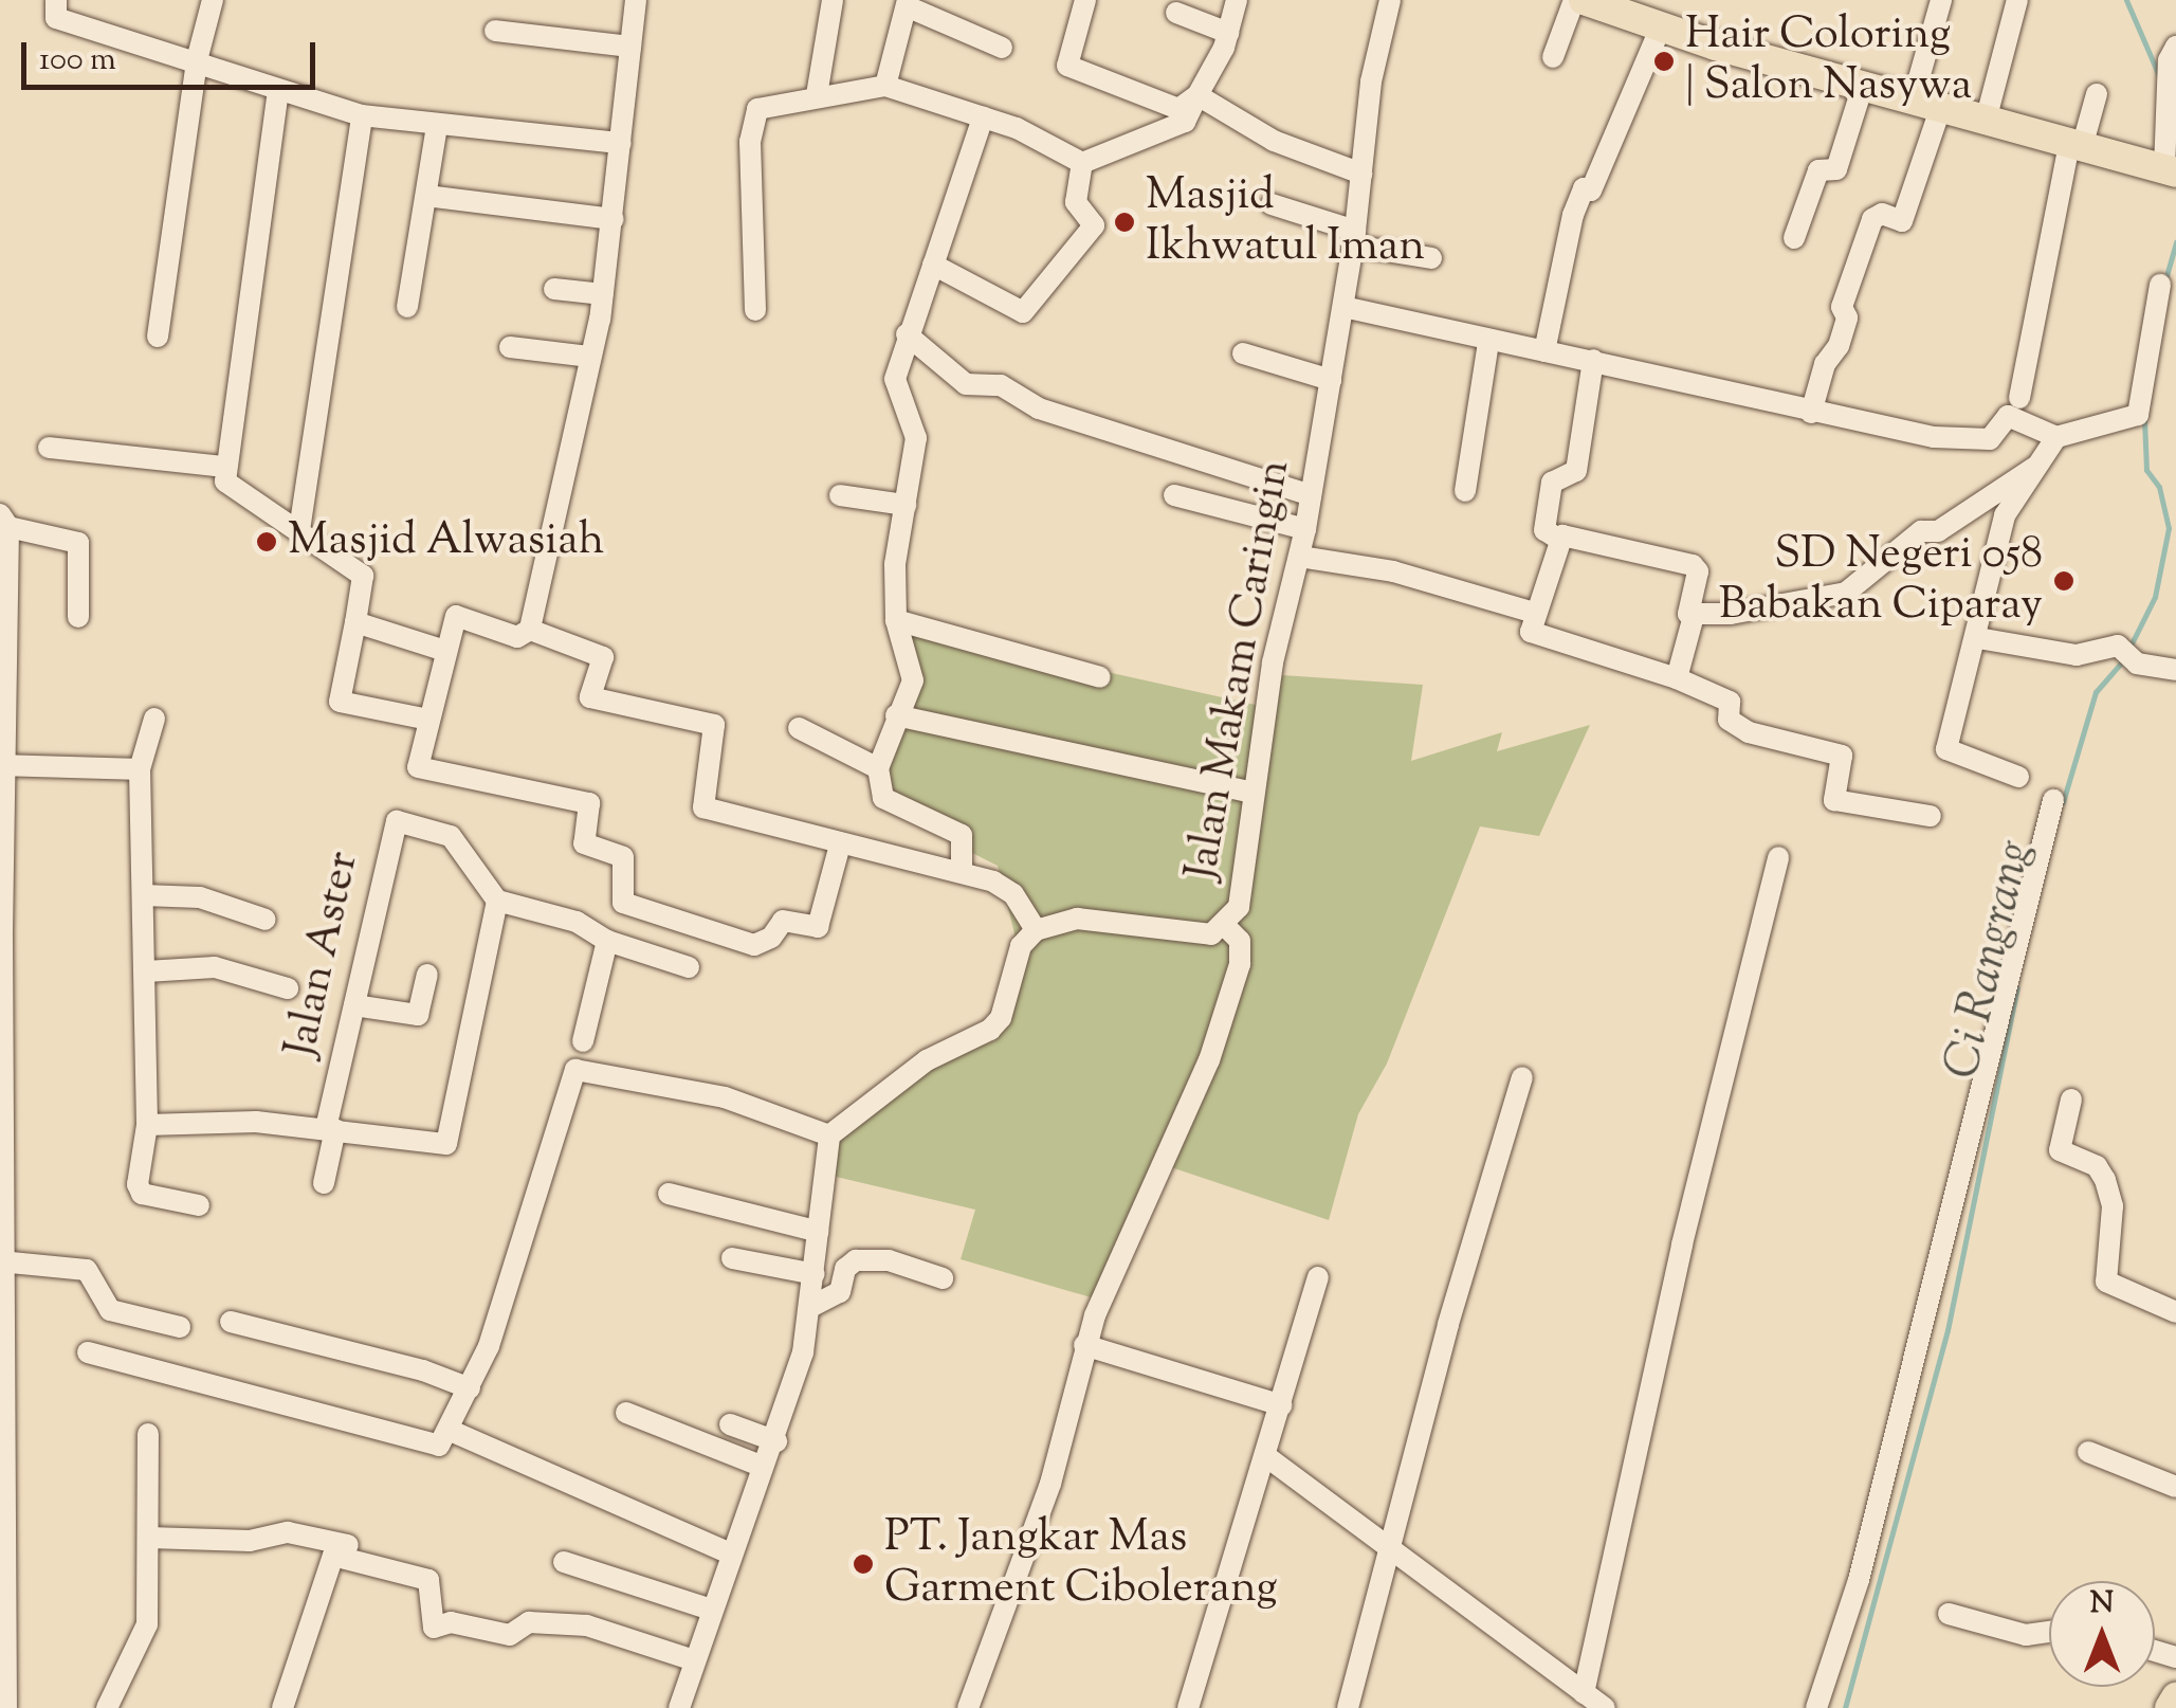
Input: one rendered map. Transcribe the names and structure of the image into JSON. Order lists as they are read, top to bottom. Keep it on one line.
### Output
{"streets":{"street":["Jalan Makam Caringin","Jalan Aster"]},"water":["Ci Rangrang"],"places":["Hair Coloring | Salon Nasywa","Masjid Ikhwatul Iman","Masjid Alwasiah","SD Negeri 058 Babakan Ciparay","PT. Jangkar Mas Garment Cibolerang"],"scale_bar":"100 m","north":"top"}
